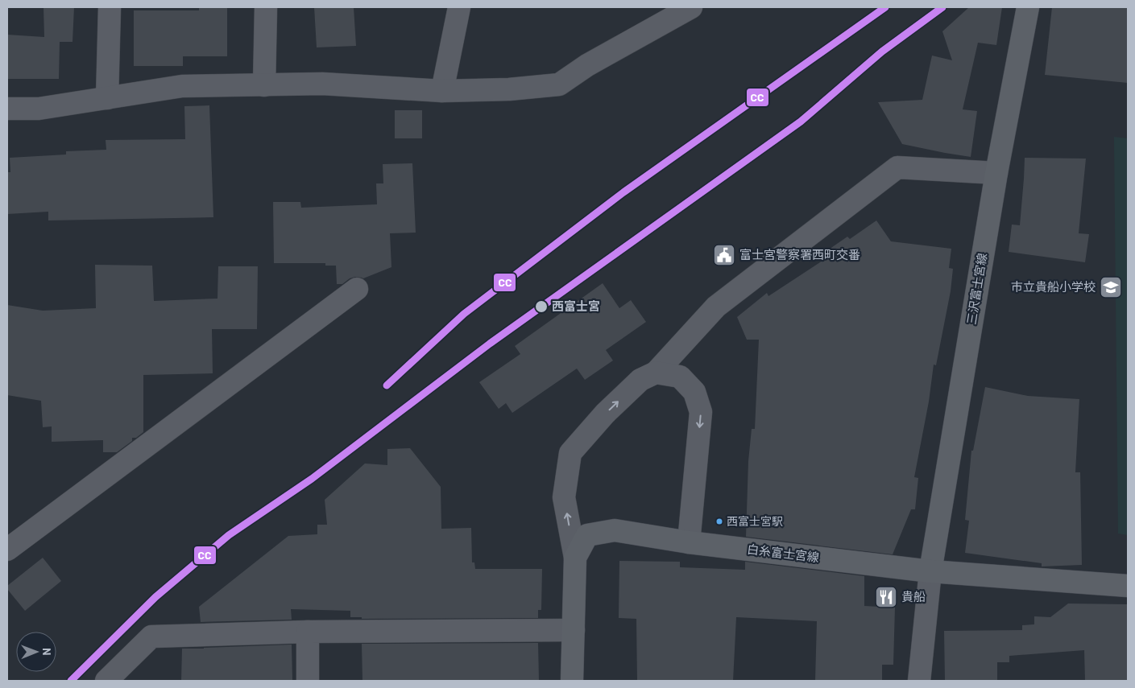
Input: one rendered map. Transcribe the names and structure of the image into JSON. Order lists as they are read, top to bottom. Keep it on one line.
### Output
{"streets":{"main road":["三沢富士宮線","白糸富士宮線"]},"crossings":[["三沢富士宮線","白糸富士宮線"]],"places":{"public building":["富士宮警察署西町交番"],"school or university":["市立貴船小学校"],"other":["西富士宮","西富士宮駅"],"restaurant":["貴船"]},"lines":["transit line CC"],"north":"right"}
